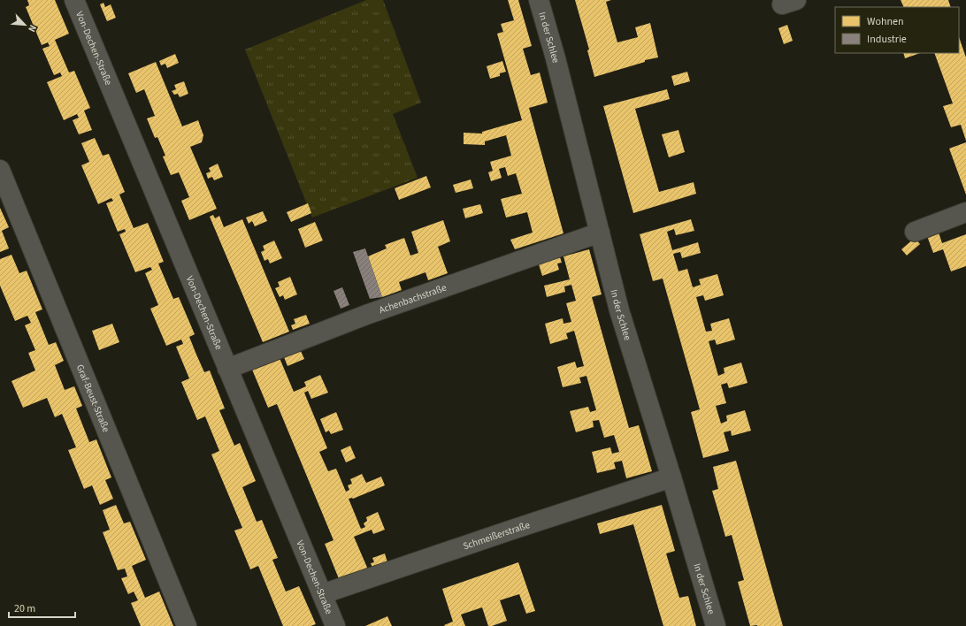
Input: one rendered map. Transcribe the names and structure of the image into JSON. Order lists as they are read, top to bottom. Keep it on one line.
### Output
{"streets":{"street":["In der Schlee","Von-Dechen-Straße","Achenbachstraße","Graf-Beust-Straße","Schmeißerstraße"]},"crossings":[["In der Schlee","Achenbachstraße"],["In der Schlee","Schmeißerstraße"],["Von-Dechen-Straße","Achenbachstraße"],["Von-Dechen-Straße","Schmeißerstraße"]],"legend":["Wohnen","Industrie"],"scale_bar":"20 m","north":"bottom right"}
